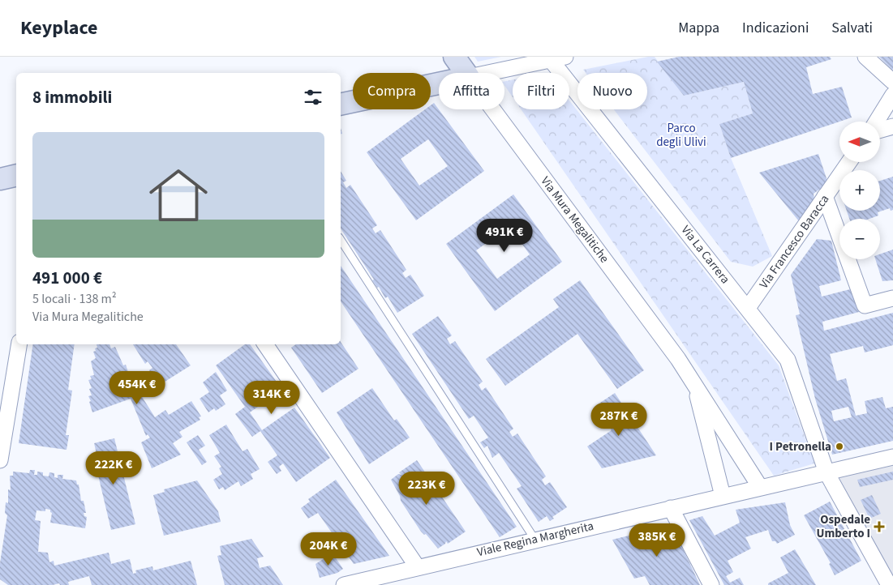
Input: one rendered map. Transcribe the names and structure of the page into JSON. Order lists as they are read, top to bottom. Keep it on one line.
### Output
{"streets":{"main road":["Via Mura Megalitiche"],"street":["Via Francesco Baracca","Via La Carrera","Viale Regina Margherita"]},"crossings":[["Via Mura Megalitiche","Viale Regina Margherita"],["Via Francesco Baracca","Via La Carrera"],["Via La Carrera","Viale Regina Margherita"]],"parks":["Parco degli Ulivi"],"places":{"other":["I Petronella"],"health":["Ospedale Umberto I"]},"north":"left","page":{"header":"Keyplace","nav":["Mappa","Indicazioni","Salvati"],"chip":["Compra","Affitta","Filtri","Nuovo"],"heading":"8 immobili","map_buttons":["+","−"],"list":[{"name":"491 000 €","note":"5 locali · 138 m² · Via Mura Megalitiche"}],"price":["491K €","454K €","314K €","287K €","222K €","223K €","385K €","204K €"]}}
